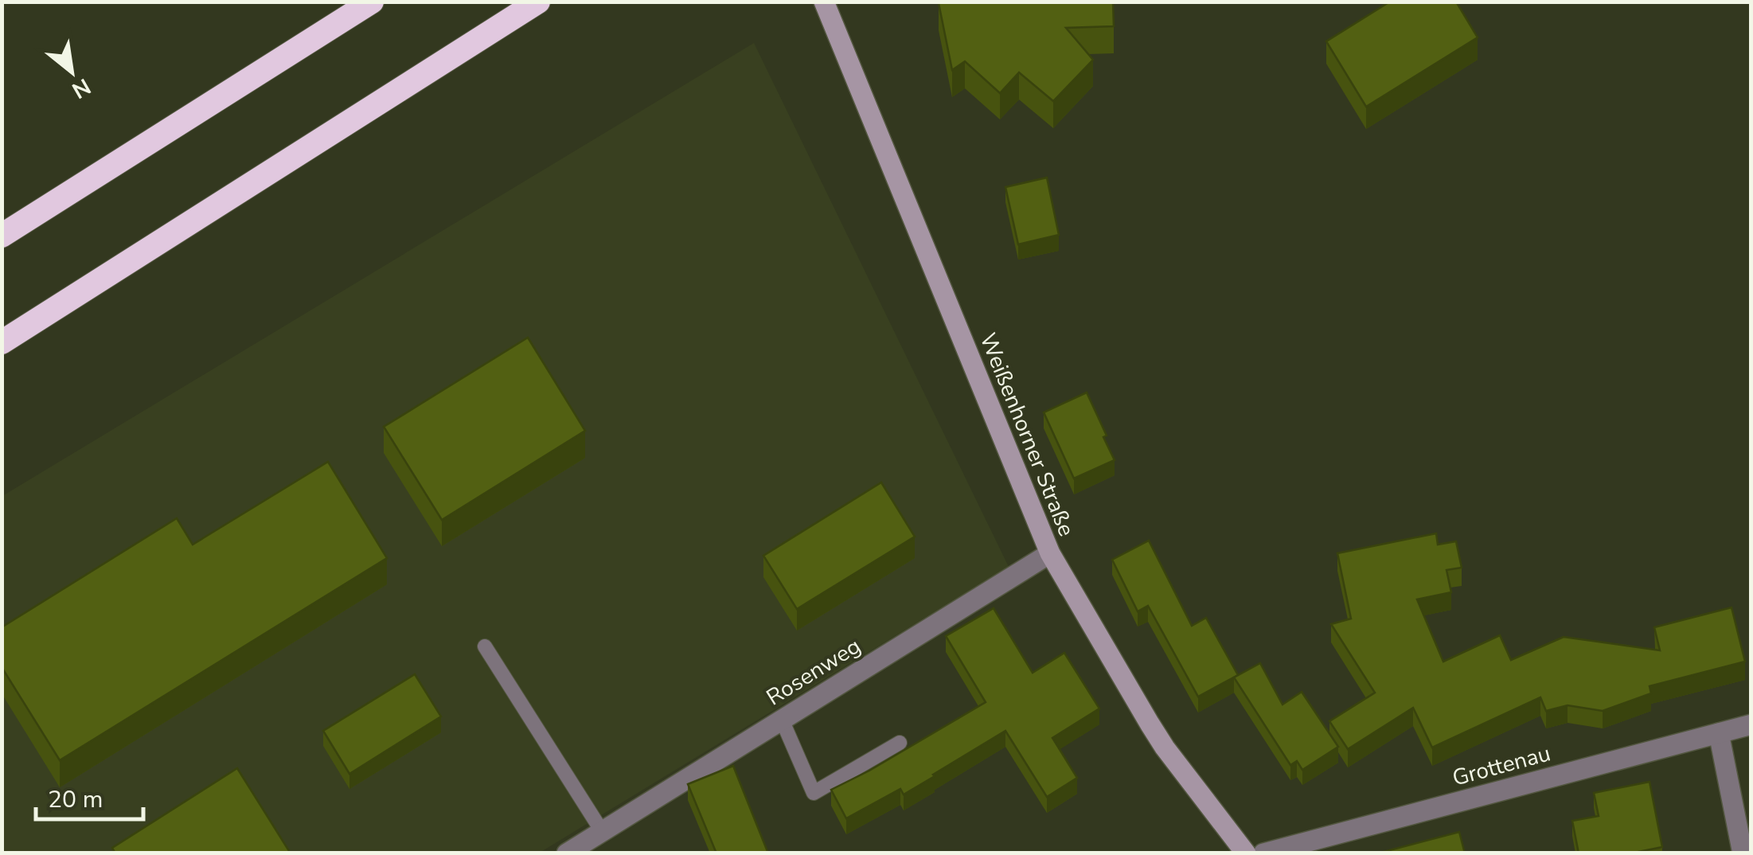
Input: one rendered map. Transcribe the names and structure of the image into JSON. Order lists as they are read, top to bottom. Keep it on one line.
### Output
{"streets":{"main road":["Weißenhorner Straße"],"street":["Rosenweg","Grottenau"]},"crossings":[["Weißenhorner Straße","Rosenweg"]],"scale_bar":"20 m","north":"bottom right"}
